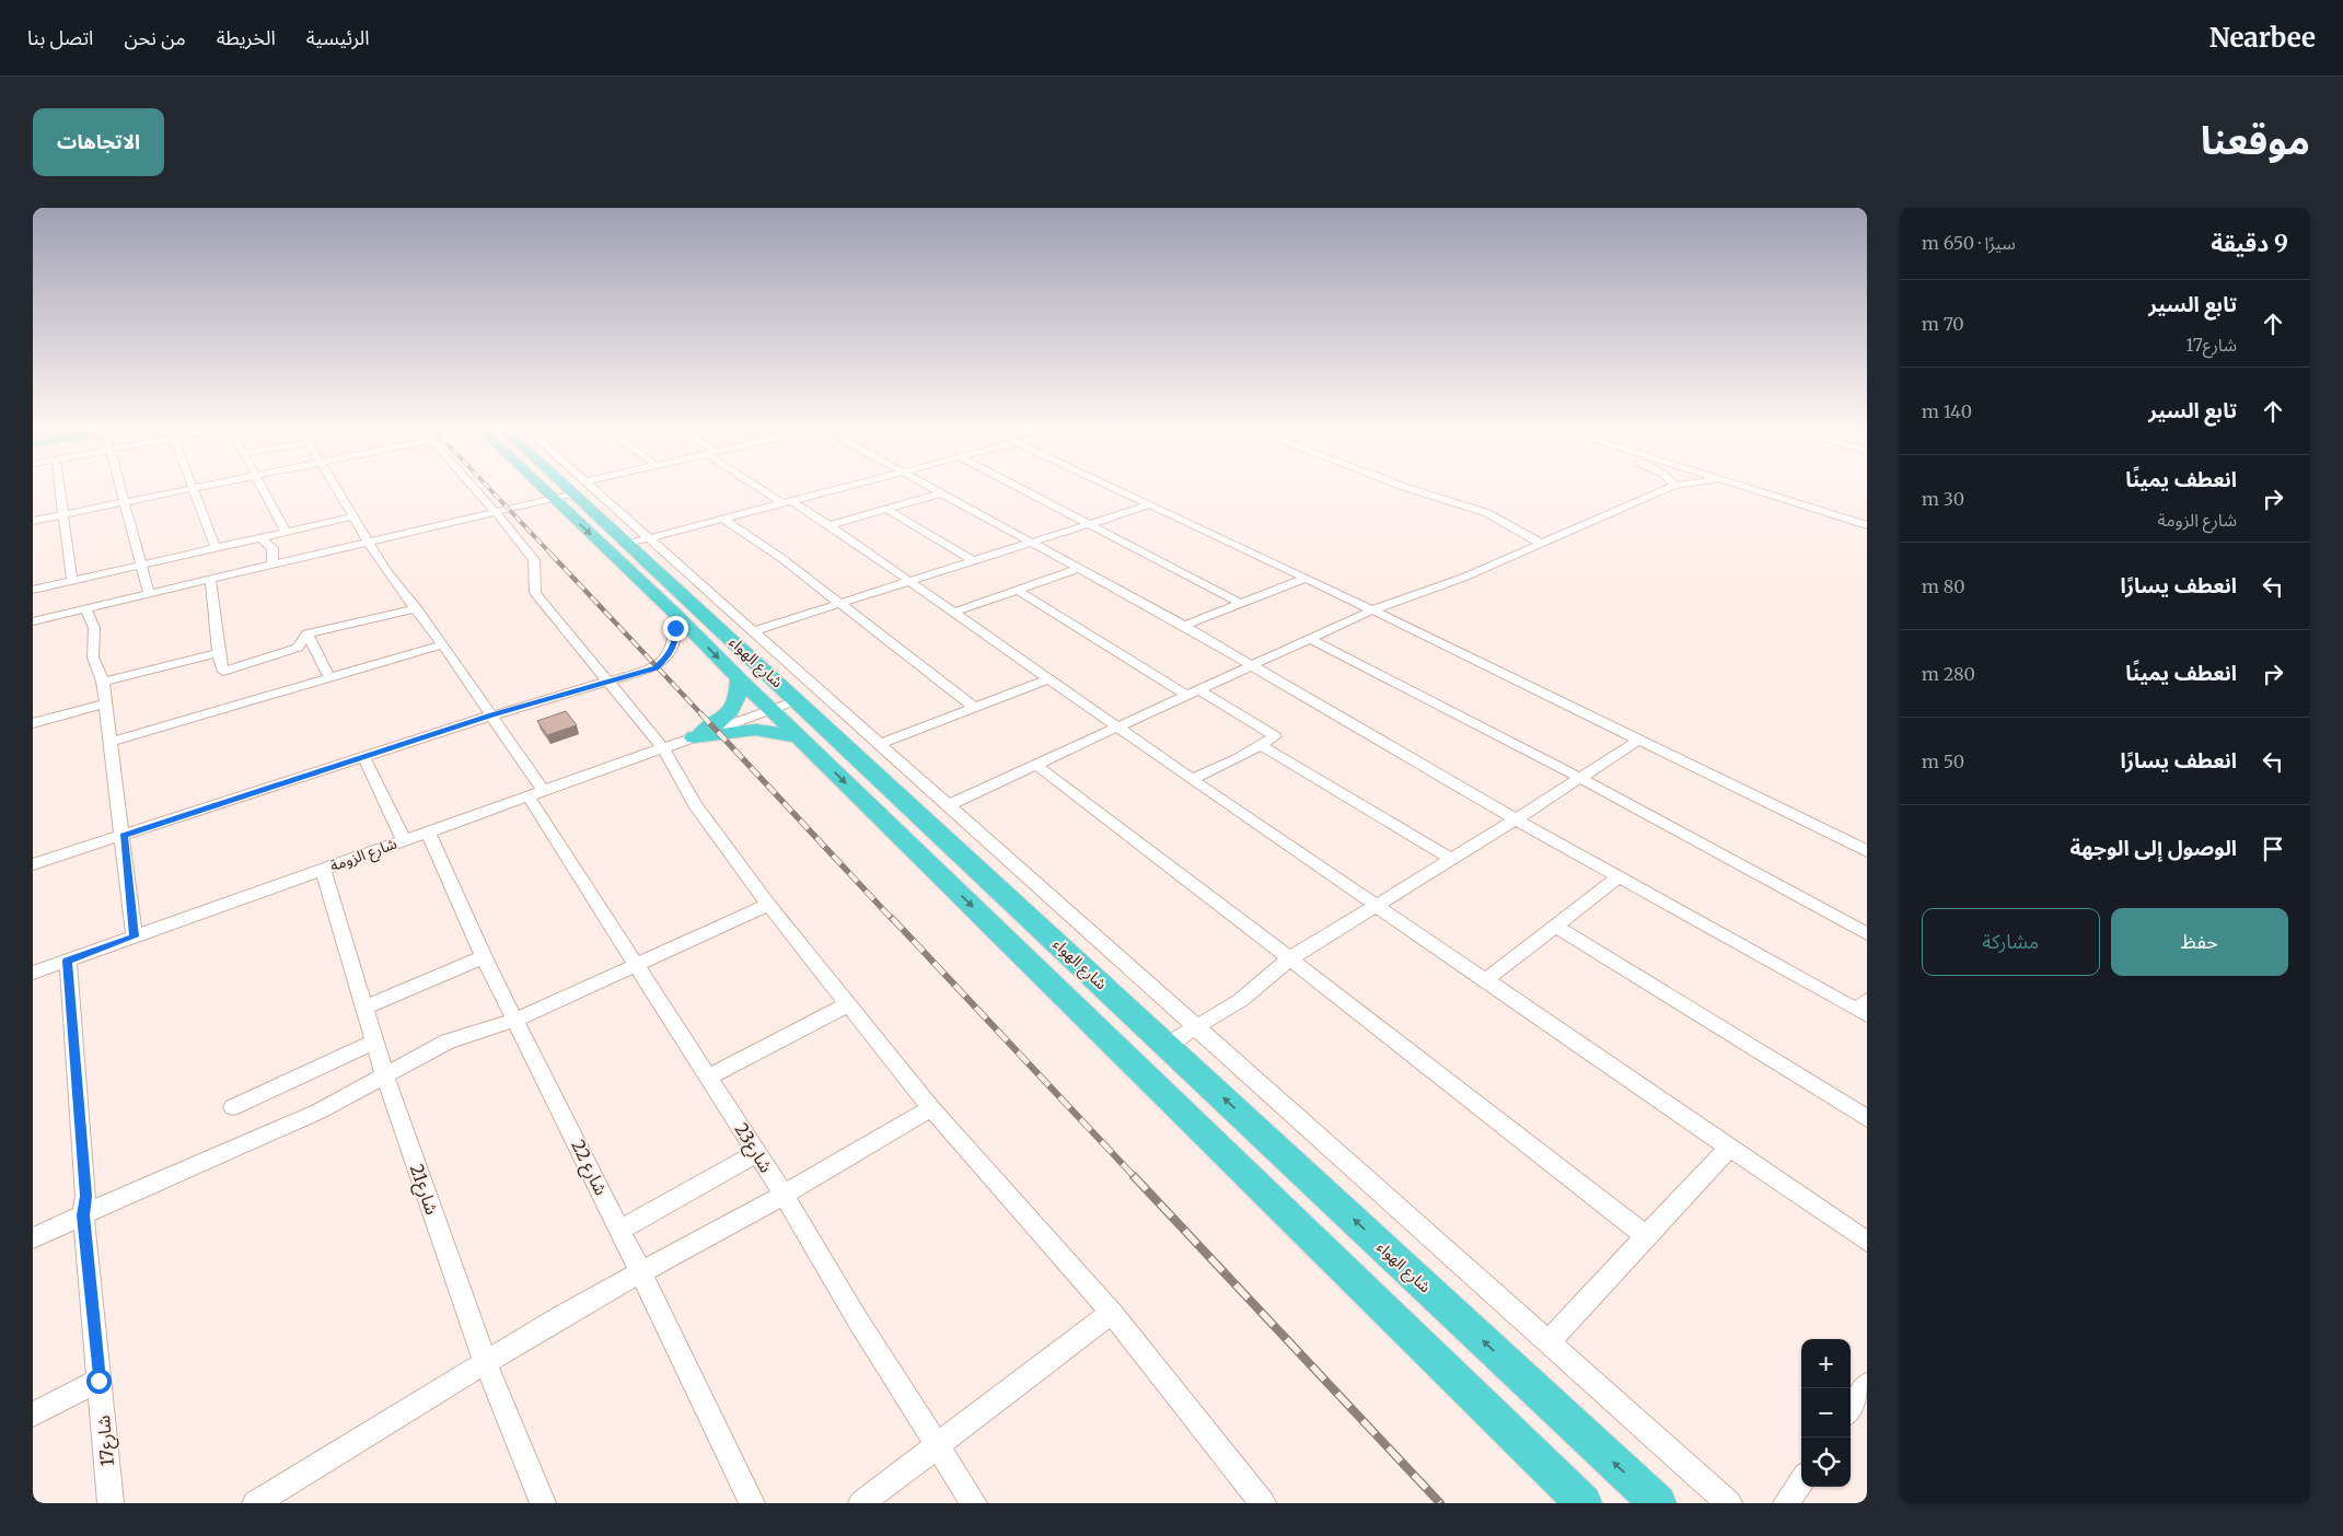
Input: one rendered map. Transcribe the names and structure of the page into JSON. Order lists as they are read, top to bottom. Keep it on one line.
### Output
{"streets":{"highway":["شارع الهواء"],"street":["شارع الزومة","شارع23","شارع 22","شارع21","شارع17"]},"crossings":[["شارع الهواء","شارع الزومة"],["شارع الزومة","شارع23"],["شارع الزومة","شارع 22"],["شارع الزومة","شارع21"],["شارع الزومة","شارع17"]],"page":{"header":"Nearbee","nav":["الرئيسية","الخريطة","من نحن","اتصل بنا"],"title":"موقعنا","buttons":["الاتجاهات",["حفظ","مشاركة"]],"heading":["9 دقيقة","سيرًا · 650 m"],"list":[["تابع السير","شارع17","70 m"],["تابع السير","140 m"],["انعطف يمينًا","شارع الزومة","30 m"],["انعطف يسارًا","80 m"],["انعطف يمينًا","280 m"],["انعطف يسارًا","50 m"],"الوصول إلى الوجهة"],"map_buttons":["+","−"]}}
